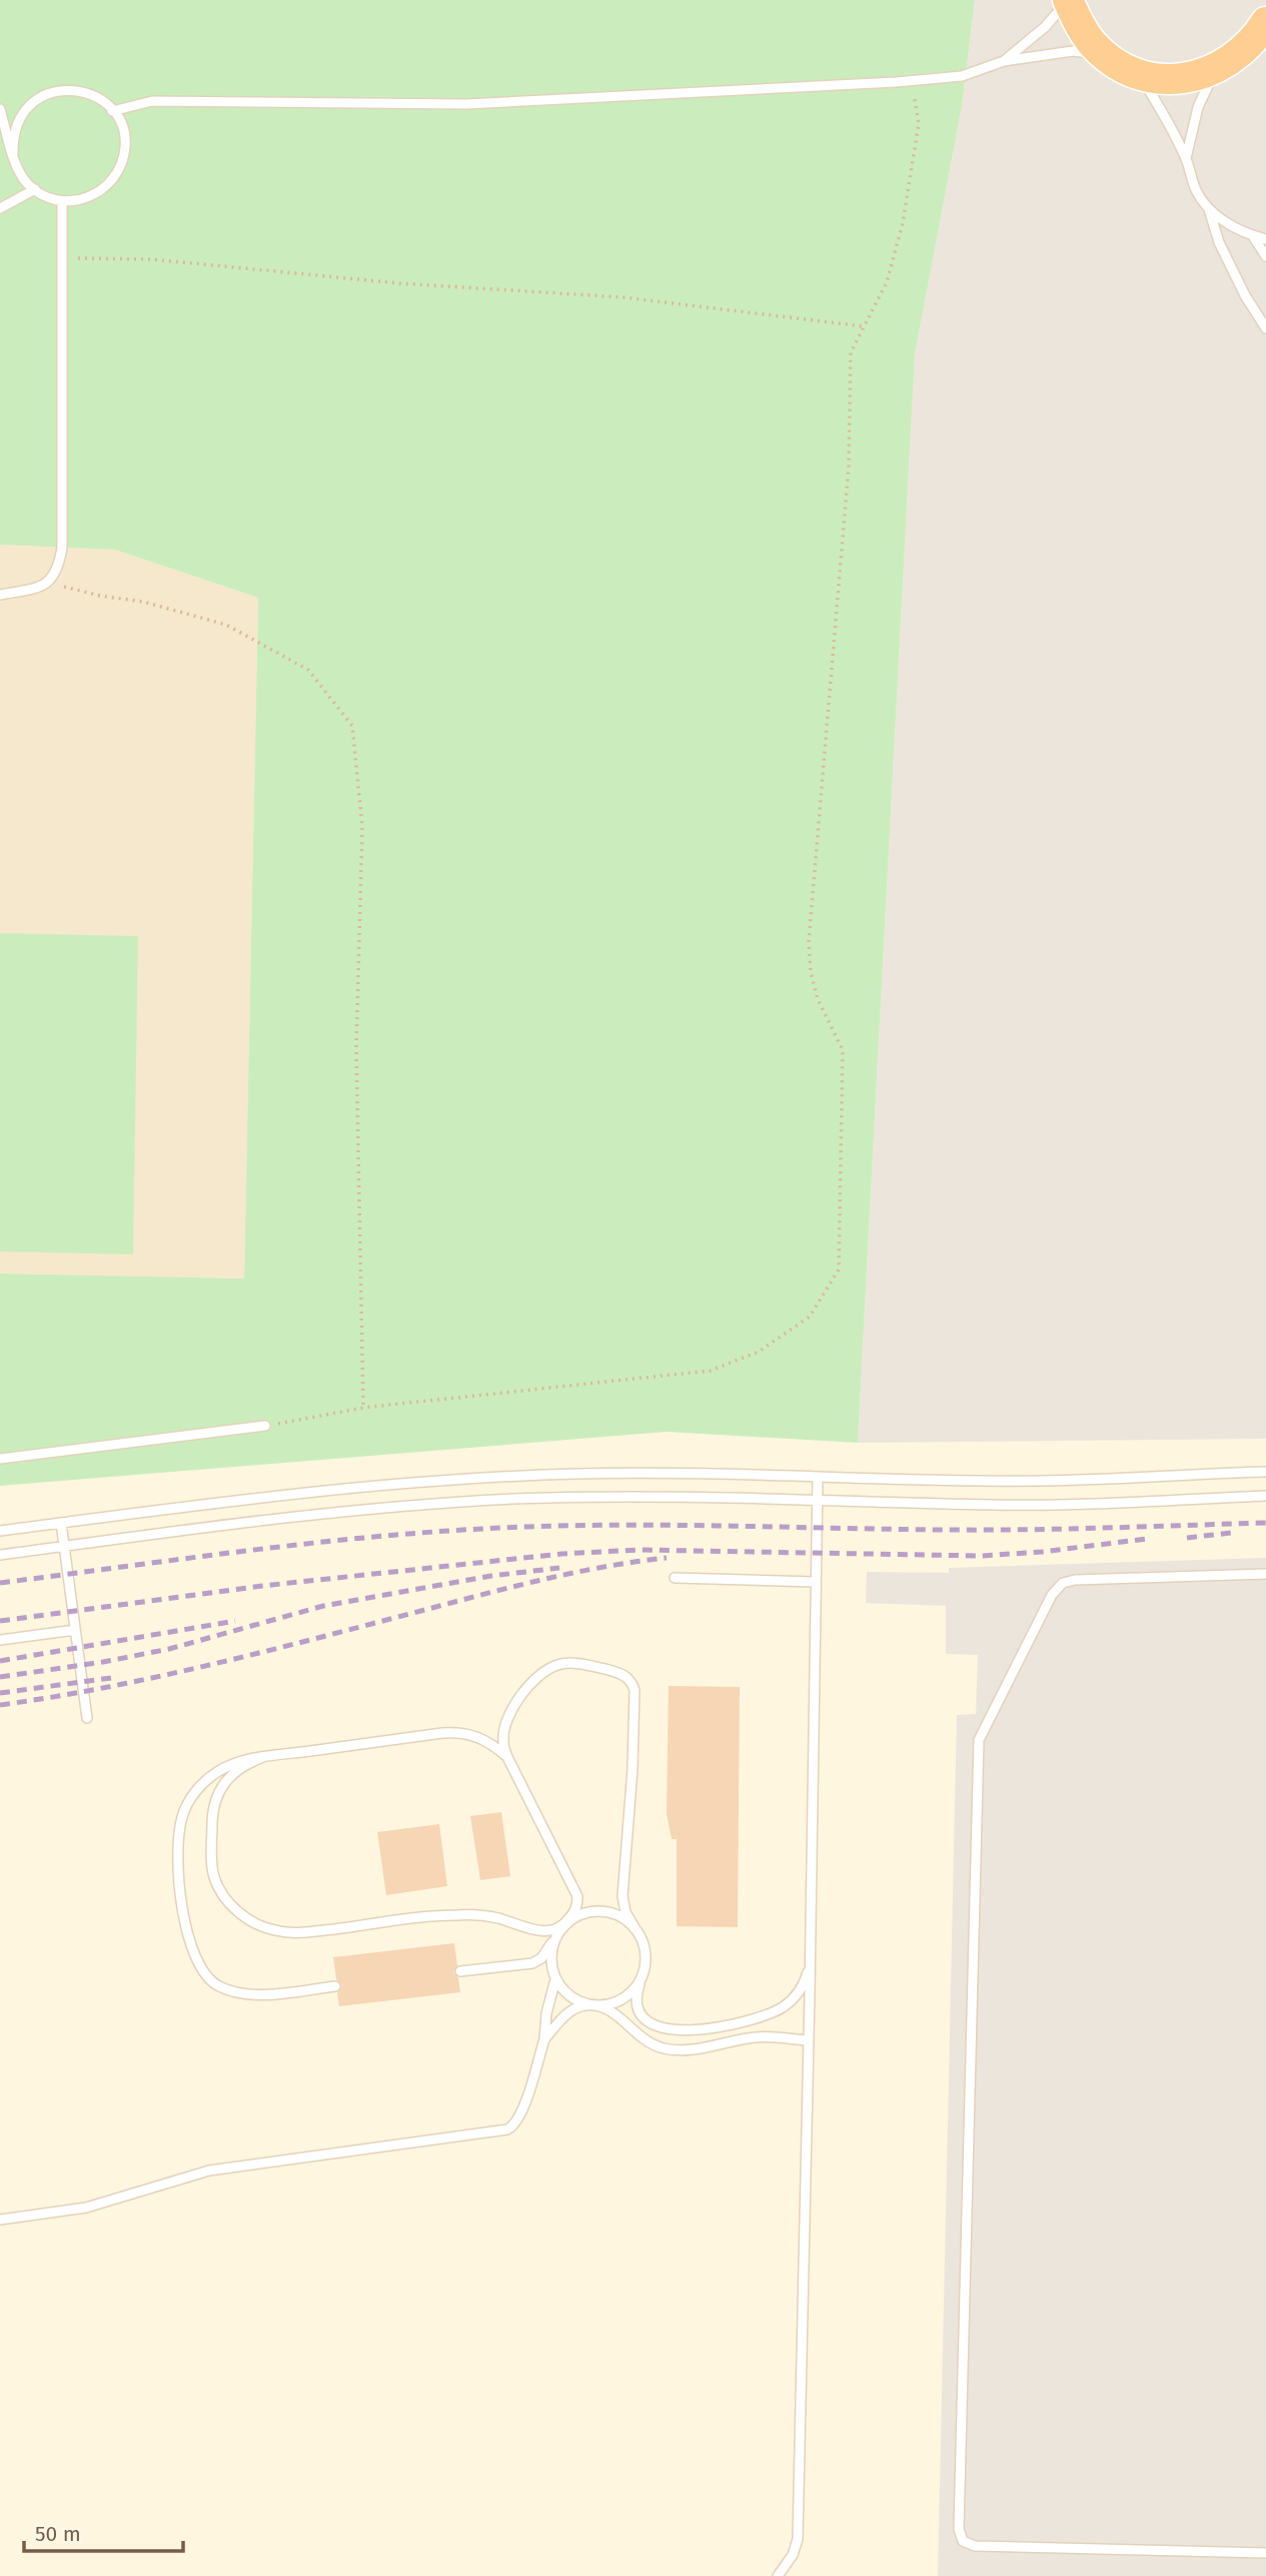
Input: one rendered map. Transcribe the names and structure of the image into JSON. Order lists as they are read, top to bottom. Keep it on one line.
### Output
{"scale_bar":"50 m"}
